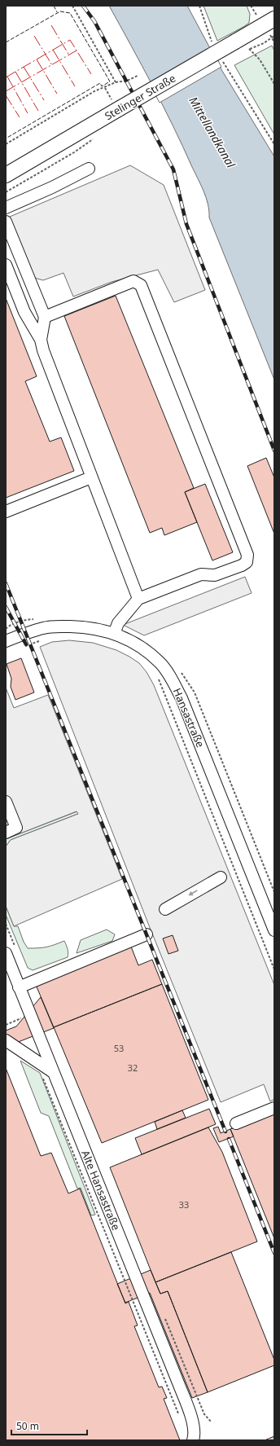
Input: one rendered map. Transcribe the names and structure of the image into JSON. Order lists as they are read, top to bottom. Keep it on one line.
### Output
{"streets":{"main road":["Stelinger Straße"],"street":["Hansastraße","Alte Hansastraße"]},"water":["Mittellandkanal"],"house_numbers":["53","32","33"],"scale_bar":"50 m"}
